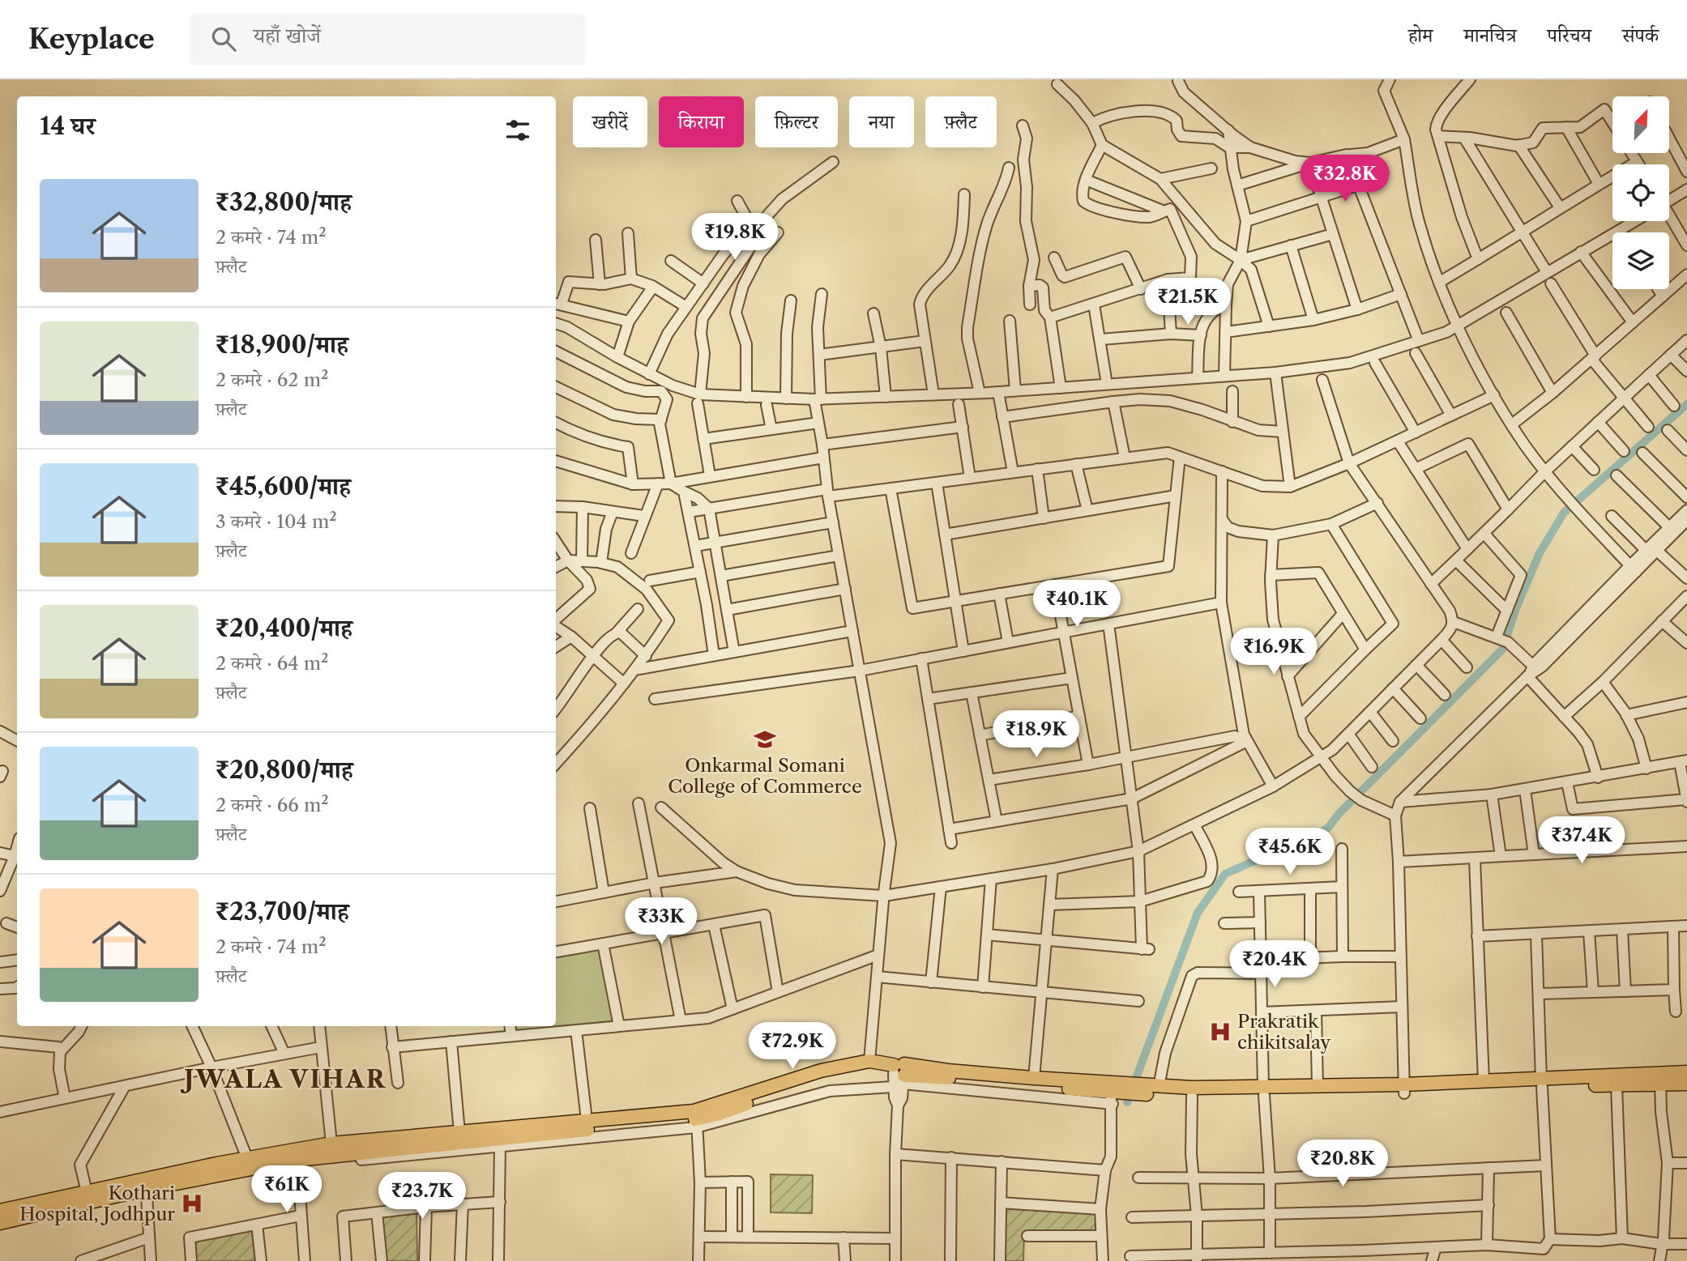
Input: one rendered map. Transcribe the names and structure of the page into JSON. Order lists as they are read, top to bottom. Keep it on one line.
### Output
{"districts":["JWALA VIHAR"],"places":{"school or university":["Onkarmal Somani College of Commerce"],"hospital":["Prakratik chikitsalay","Kothari Hospital, Jodhpur"]},"north":"top right","page":{"header":"Keyplace","search":"यहाँ खोजें","nav":["होम","मानचित्र","परिचय","संपर्क"],"chip":["खरीदें","किराया","फ़िल्टर","नया","फ़्लैट"],"heading":"14 घर","price":["₹32.8K","₹19.8K","₹21.5K","₹40.1K","₹16.9K","₹18.9K","₹37.4K","₹45.6K","₹33K","₹20.4K","₹72.9K","₹20.8K","₹61K","₹23.7K"],"list":[{"name":"₹32,800/माह","note":"2 कमरे · 74 m² · फ़्लैट"},{"name":"₹18,900/माह","note":"2 कमरे · 62 m² · फ़्लैट"},{"name":"₹45,600/माह","note":"3 कमरे · 104 m² · फ़्लैट"},{"name":"₹20,400/माह","note":"2 कमरे · 64 m² · फ़्लैट"},{"name":"₹20,800/माह","note":"2 कमरे · 66 m² · फ़्लैट"},{"name":"₹23,700/माह","note":"2 कमरे · 74 m² · फ़्लैट"}]}}
